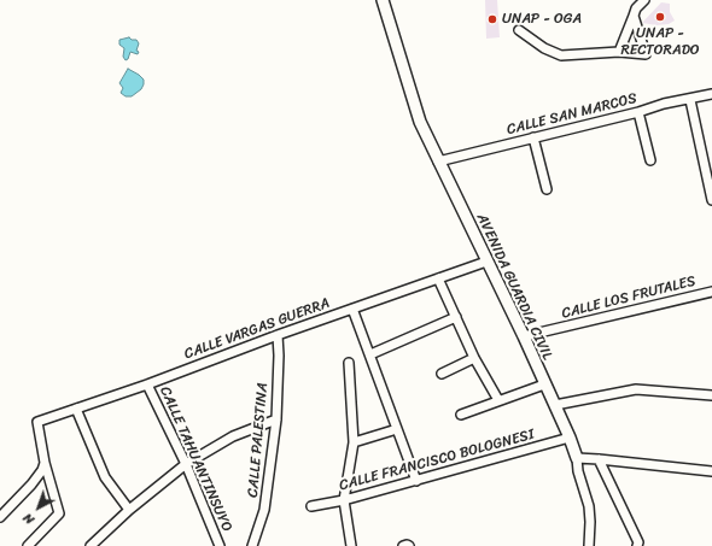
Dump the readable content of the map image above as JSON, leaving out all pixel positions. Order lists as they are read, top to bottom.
{
  "streets": {
    "main road": ["AVENIDA GUARDIA CIVIL"],
    "street": [
      "CALLE SAN MARCOS",
      "CALLE LOS FRUTALES",
      "CALLE VARGAS GUERRA",
      "CALLE PALESTINA",
      "CALLE TAHUANTINSUYO",
      "CALLE FRANCISCO BOLOGNESI"
    ]
  },
  "crossings": [
    ["CALLE SAN MARCOS", "AVENIDA GUARDIA CIVIL"],
    ["AVENIDA GUARDIA CIVIL", "CALLE LOS FRUTALES"],
    ["AVENIDA GUARDIA CIVIL", "CALLE VARGAS GUERRA"],
    ["AVENIDA GUARDIA CIVIL", "CALLE FRANCISCO BOLOGNESI"],
    ["CALLE VARGAS GUERRA", "CALLE PALESTINA"],
    ["CALLE VARGAS GUERRA", "CALLE TAHUANTINSUYO"]
  ],
  "places": ["UNAP - RECTORADO", "UNAP - OGA"],
  "north": "bottom left"
}
